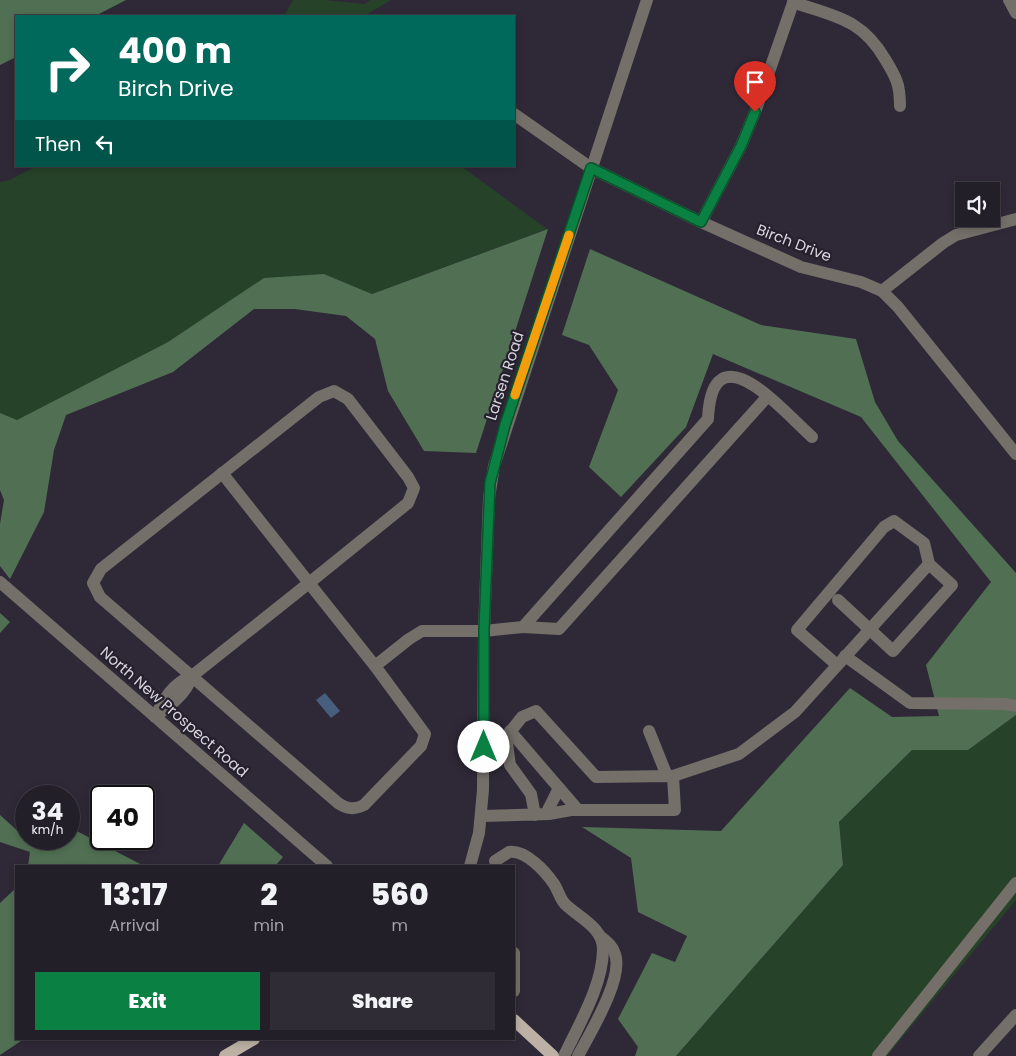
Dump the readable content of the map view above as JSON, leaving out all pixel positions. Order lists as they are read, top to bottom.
{
  "streets": {
    "street": ["Birch Drive", "Larsen Road", "North New Prospect Road"]
  },
  "crossings": [
    ["Birch Drive", "Larsen Road"]
  ],
  "page": {
    "turn": ["400 m", "Birch Drive"],
    "then": "Then",
    "speed": "34 km/h",
    "limit": "40",
    "eta": [
      "13:17",
      "Arrival",
      "2",
      "min",
      "560",
      "m"
    ],
    "buttons": ["Exit", "Share"]
  }
}
